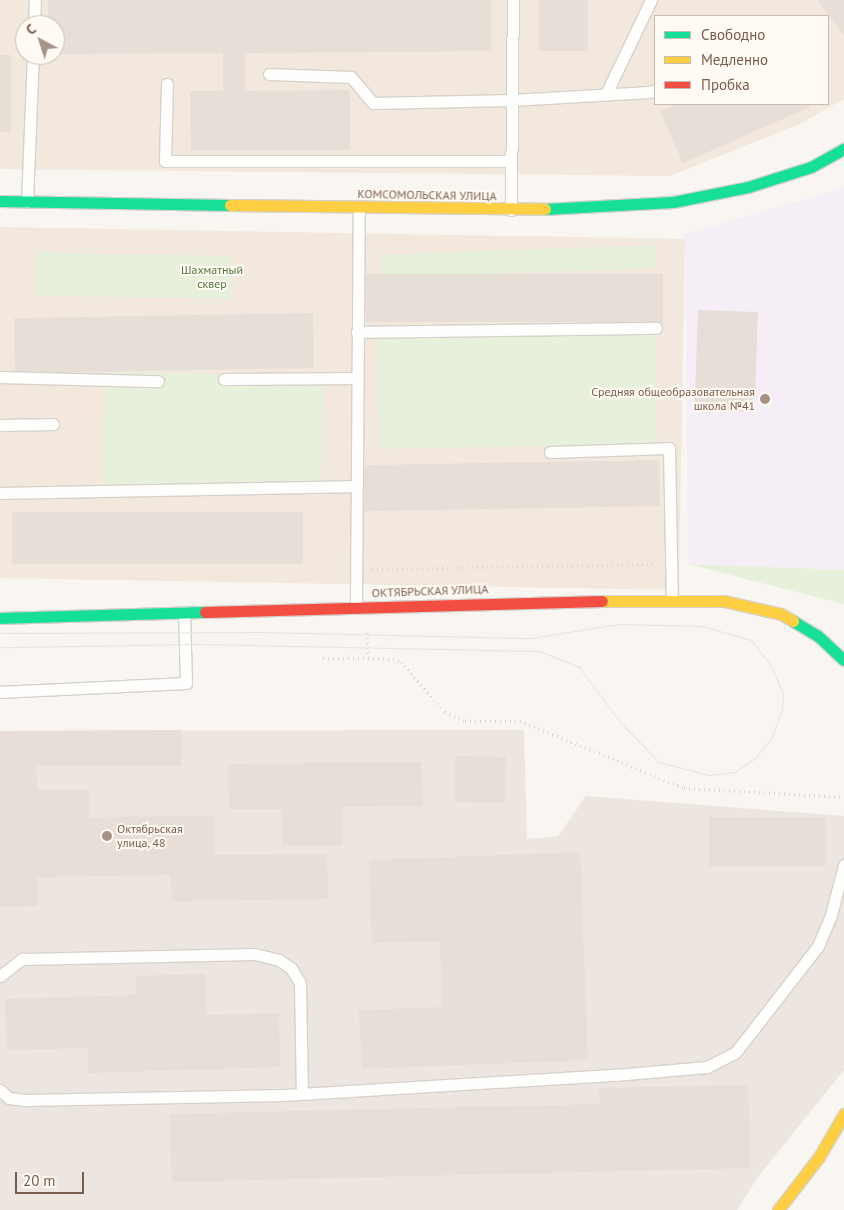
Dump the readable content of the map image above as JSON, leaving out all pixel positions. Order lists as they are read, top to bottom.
{
  "streets": {
    "street": ["КОМСОМОЛЬСКАЯ УЛИЦА", "ОКТЯБРЬСКАЯ УЛИЦА"]
  },
  "parks": ["Шахматный сквер"],
  "places": ["Средняя общеобразовательная школа №41", "Октябрьская улица, 48"],
  "legend": ["Свободно", "Медленно", "Пробка"],
  "scale_bar": "20 m",
  "north": "top left"
}
